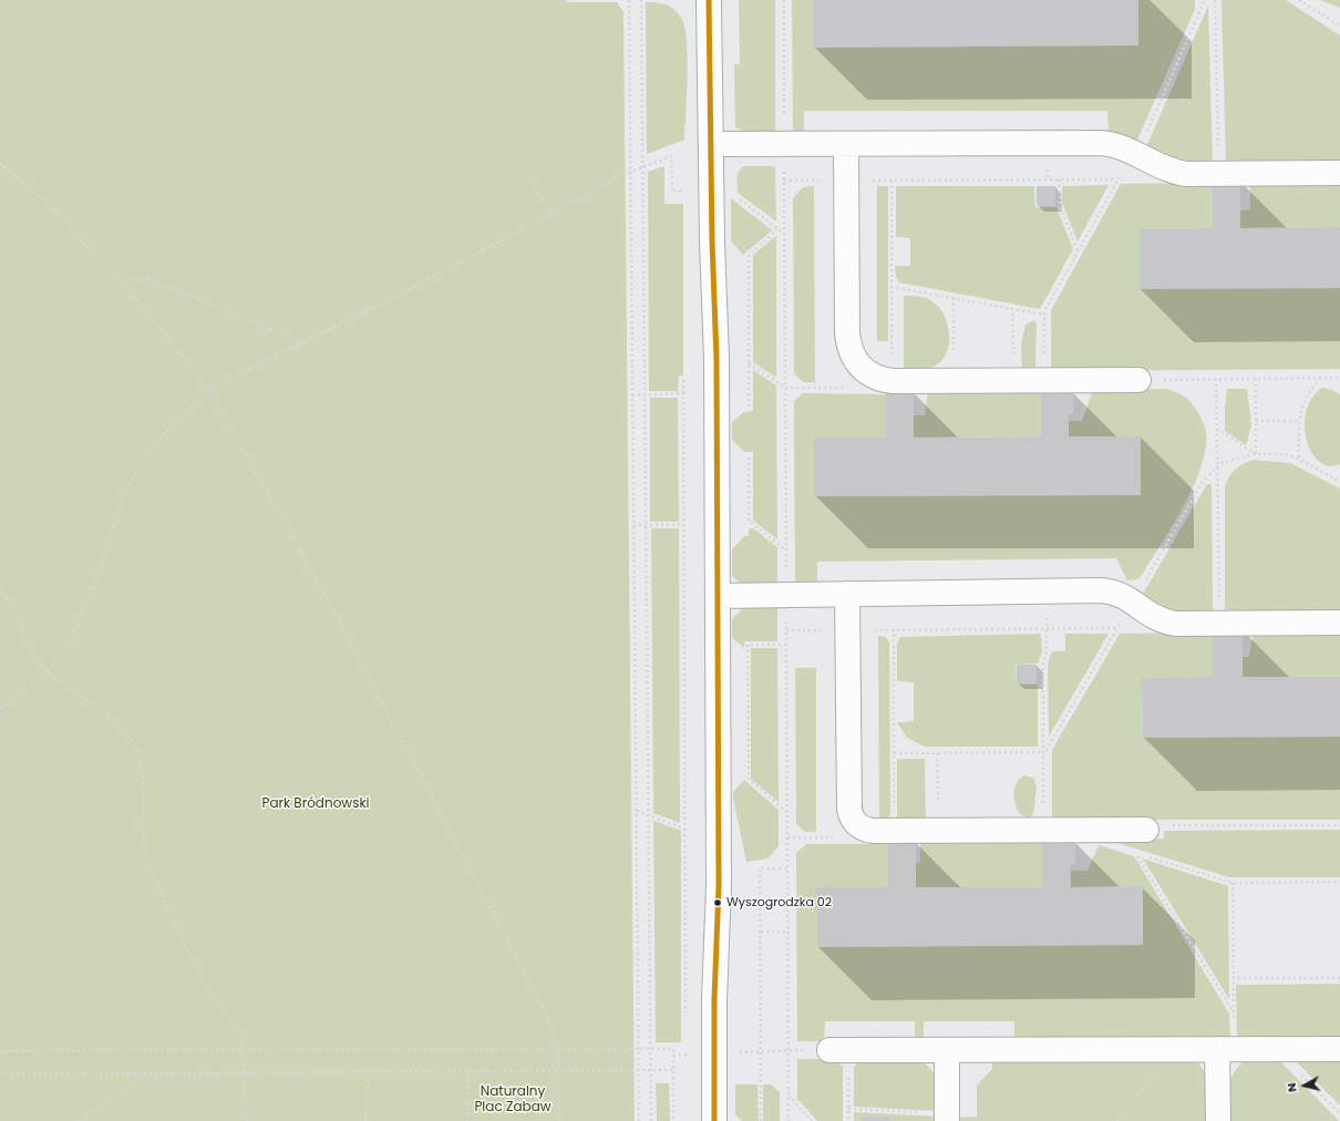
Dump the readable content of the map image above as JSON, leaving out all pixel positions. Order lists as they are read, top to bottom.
{
  "parks": ["Park Bródnowski", "Naturalny Plac Zabaw"],
  "places": ["Wyszogrodzka 02"],
  "north": "left"
}
